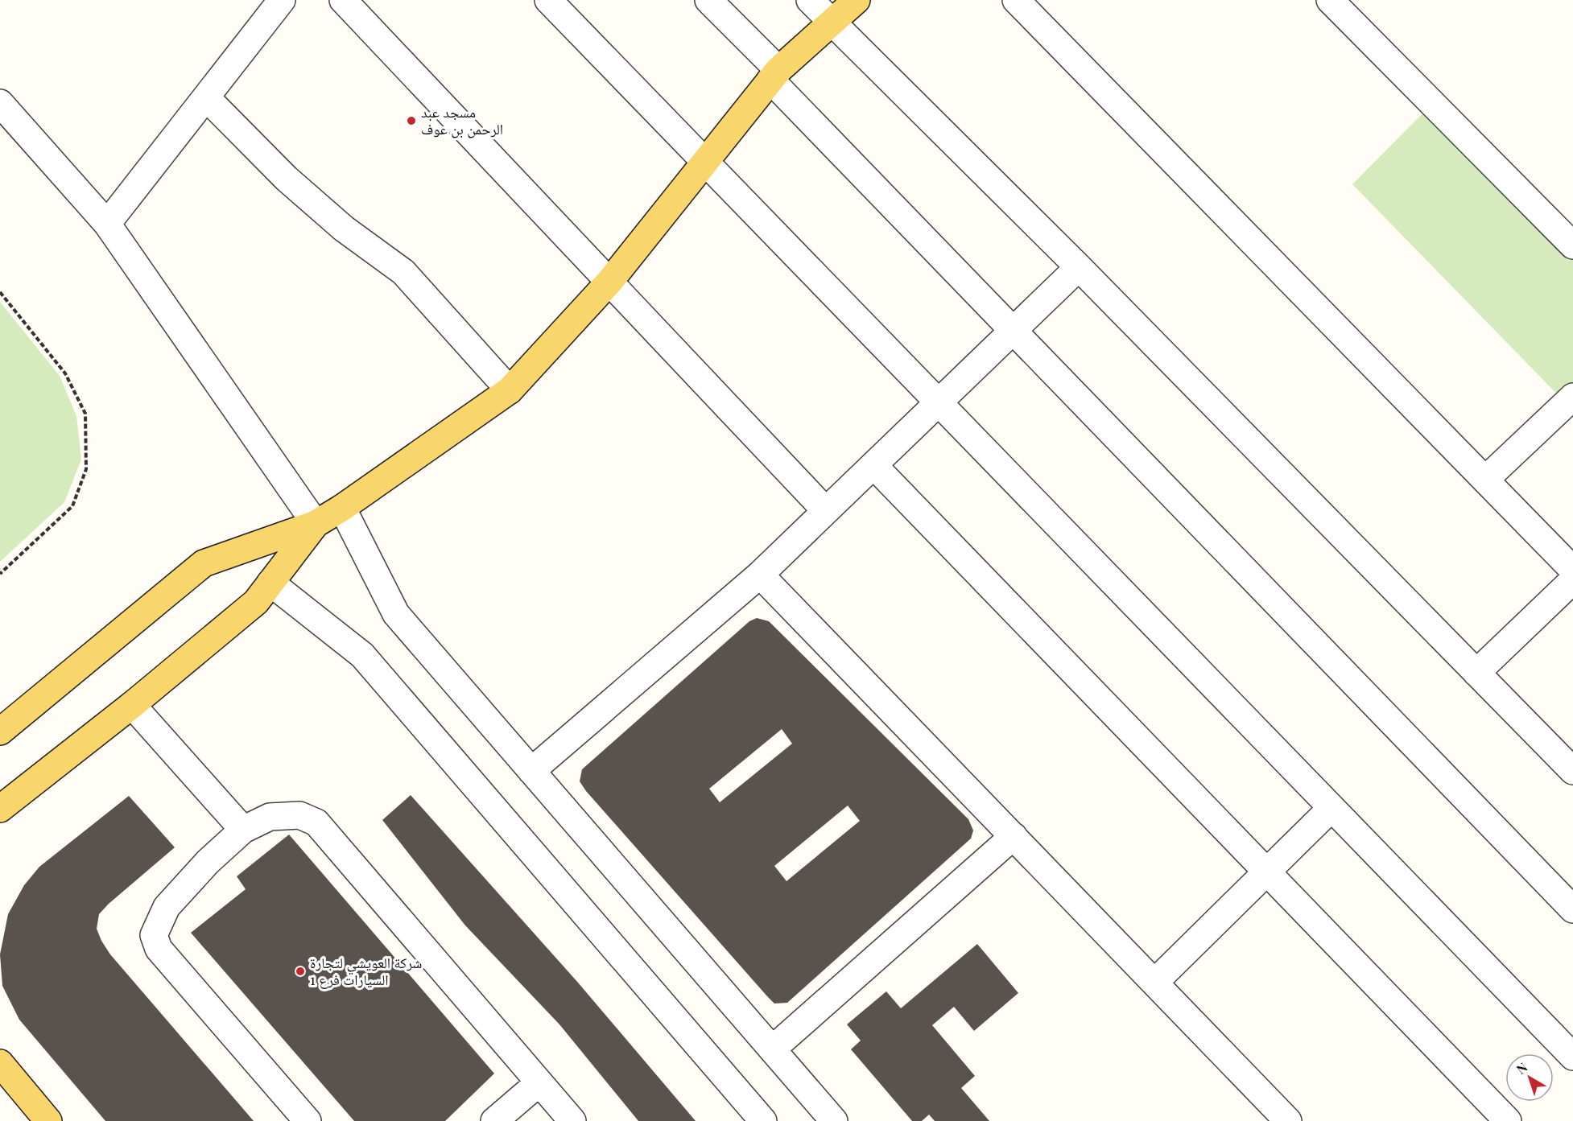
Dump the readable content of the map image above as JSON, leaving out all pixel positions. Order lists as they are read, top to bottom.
{
  "places": ["مسجد عبد الرحمن بن عوف", "شركة العويشي لتجارة السيارات فرع 1"],
  "north": "top left"
}
